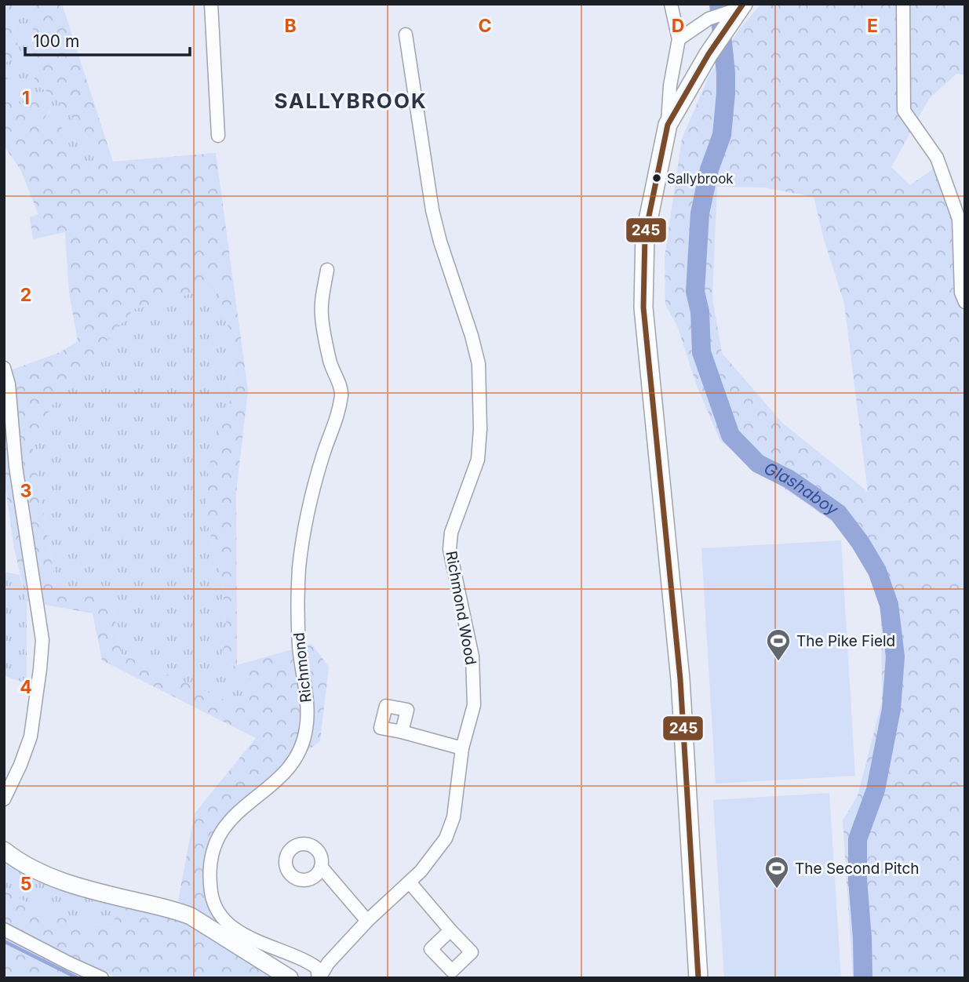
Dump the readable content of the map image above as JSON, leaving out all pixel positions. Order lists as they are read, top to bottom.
{
  "streets": {
    "street": ["Richmond Wood", "Richmond"]
  },
  "crossings": [
    ["Richmond Wood", "Richmond"]
  ],
  "districts": ["SALLYBROOK"],
  "water": ["Glashaboy"],
  "places": {
    "other": ["Sallybrook"],
    "sports": ["The Pike Field", "The Second Pitch"]
  },
  "lines": ["transit line 245"],
  "scale_bar": "100 m",
  "grid": {
    "columns": [
      "B",
      "C",
      "D",
      "E"
    ],
    "rows": [
      "1",
      "2",
      "3",
      "4",
      "5"
    ]
  }
}
